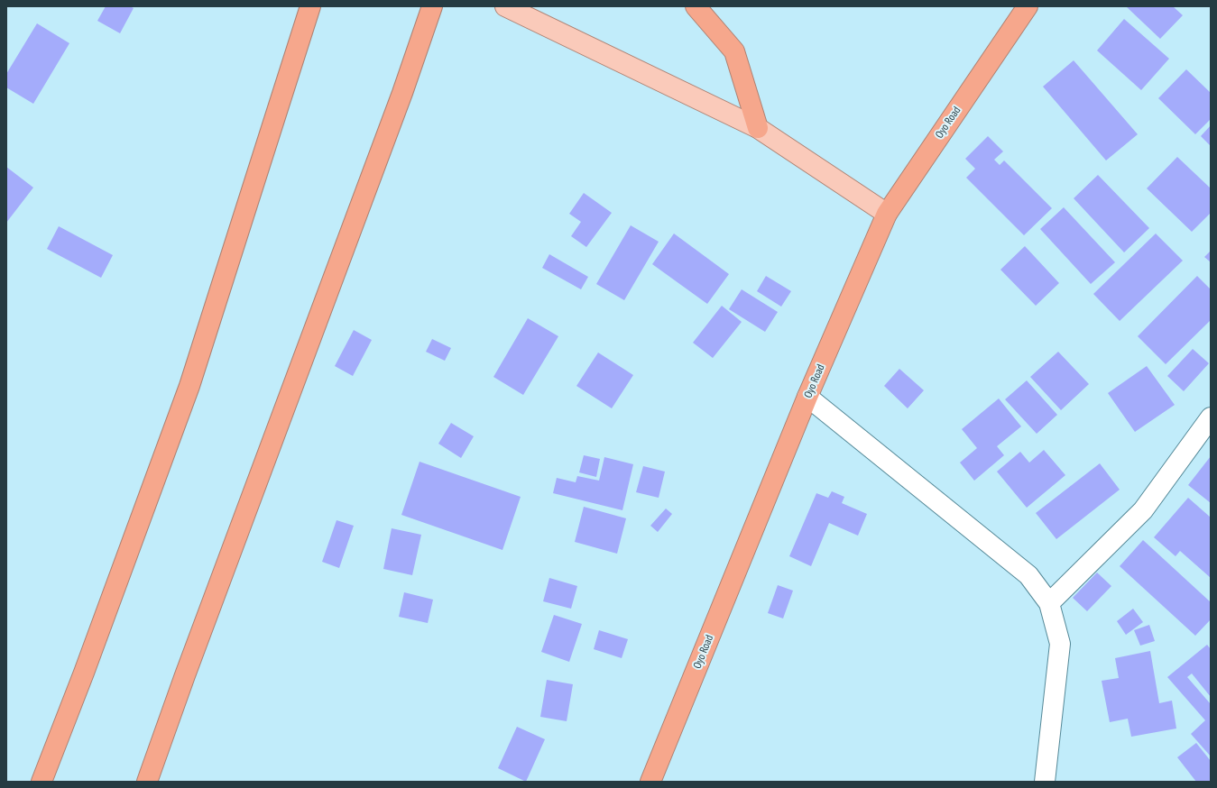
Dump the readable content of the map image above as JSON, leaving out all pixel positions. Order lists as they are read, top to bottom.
{
  "streets": {
    "highway": ["Oyo Road"]
  }
}
